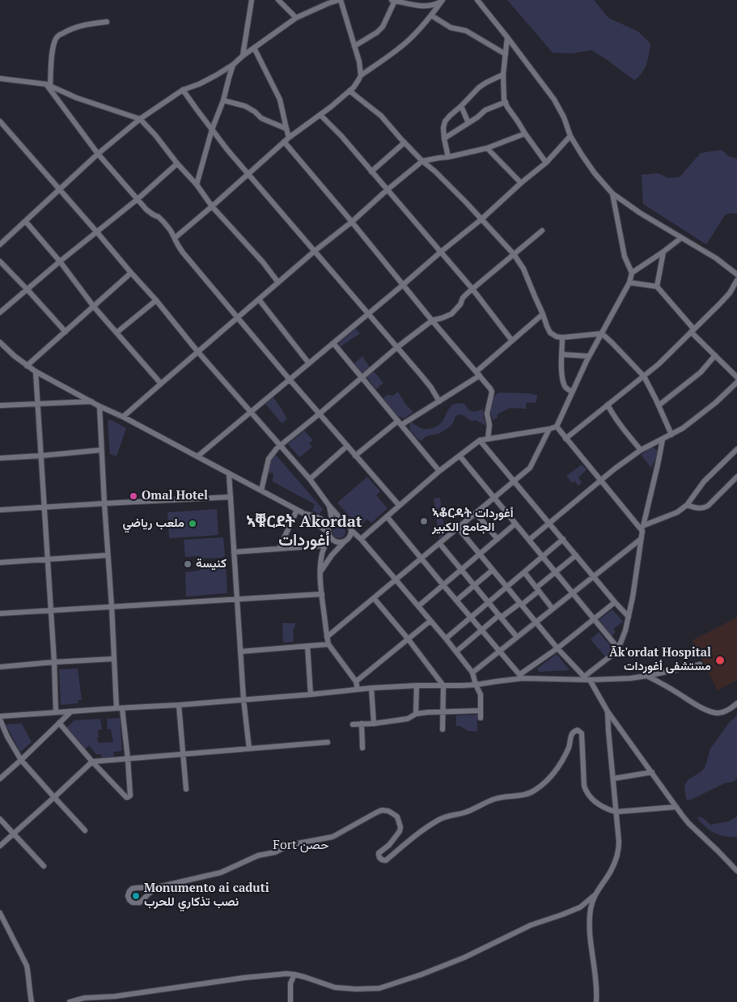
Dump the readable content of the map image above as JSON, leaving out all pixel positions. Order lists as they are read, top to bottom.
{
  "districts": ["ኣቑርደት Akordat أغوردات", "Fort حصن"],
  "places": [
    "Omal Hotel",
    "ኣቆርዳት أغوردات الجامع الكبير",
    "ملعب رياضي",
    "كنيسة",
    "Āk'ordat Hospital مستشفى أغوردات",
    "Monumento ai caduti نصب تذكاري للحرب"
  ]
}
